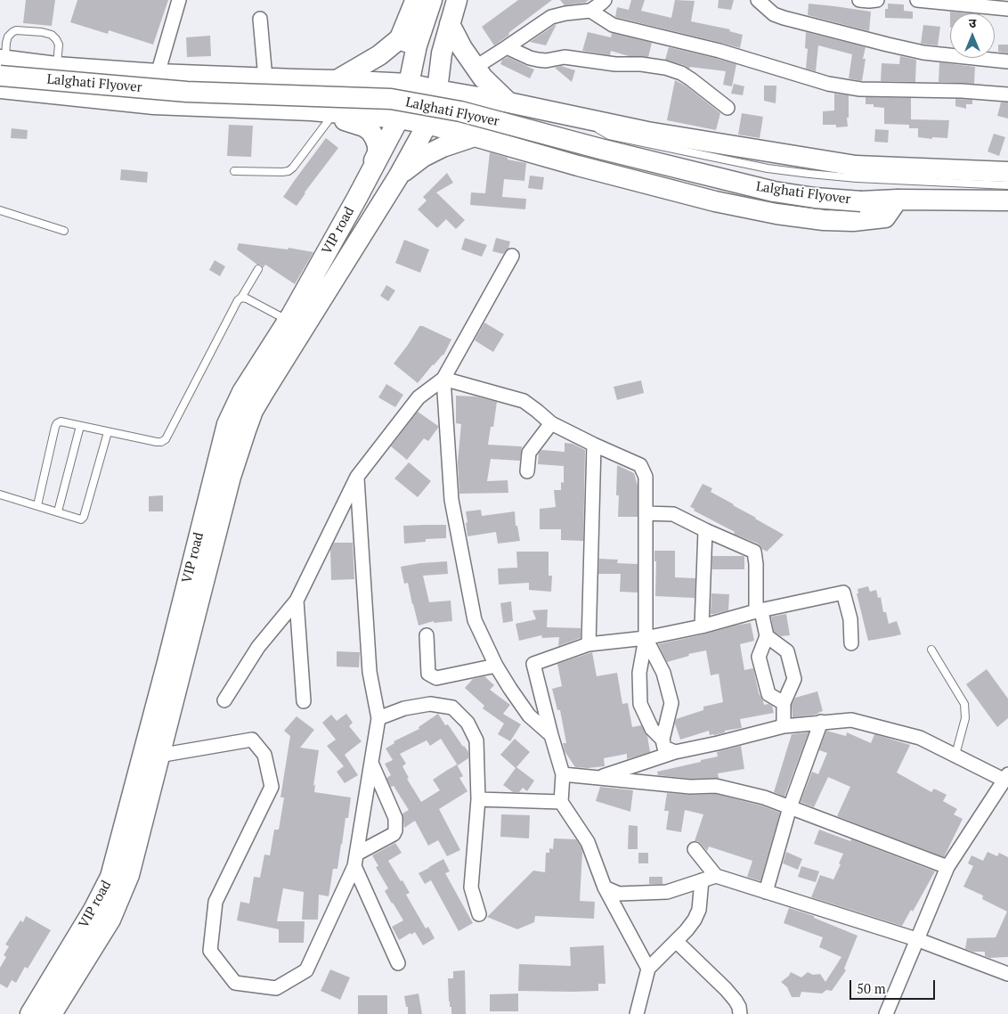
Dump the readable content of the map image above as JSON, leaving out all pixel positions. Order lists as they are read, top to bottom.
{
  "streets": {
    "main road": ["Lalghati Flyover", "VIP road"]
  },
  "scale_bar": "50 m",
  "north": "top"
}
